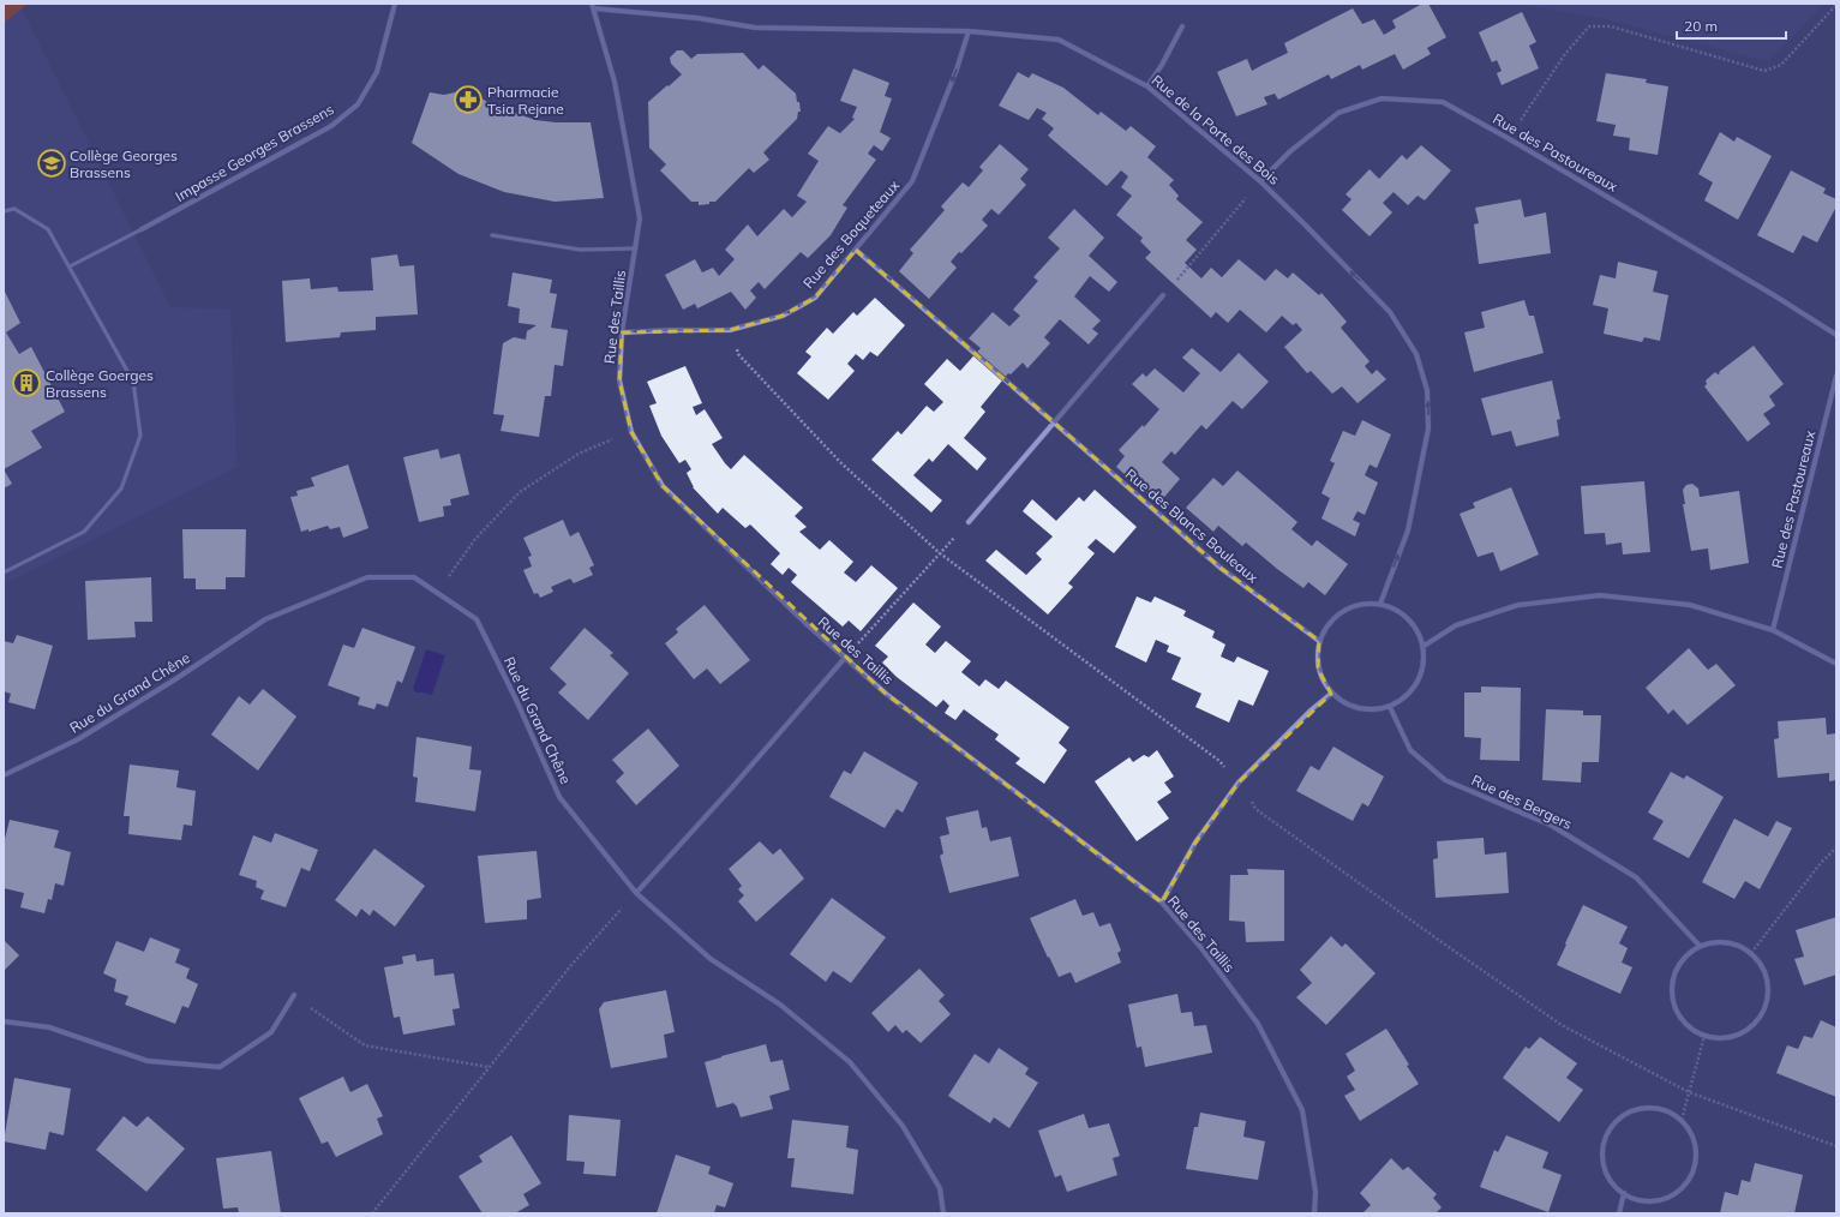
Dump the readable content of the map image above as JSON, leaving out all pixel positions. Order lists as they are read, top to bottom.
{
  "streets": {
    "street": [
      "Rue de la Porte des Bois",
      "Impasse Georges Brassens",
      "Rue des Pastoureaux",
      "Rue des Boqueteaux",
      "Rue des Taillis",
      "Rue des Blancs Bouleaux",
      "Rue du Grand Chêne",
      "Rue des Bergers"
    ]
  },
  "crossings": [
    ["Rue de la Porte des Bois", "Rue des Pastoureaux"],
    ["Rue de la Porte des Bois", "Rue des Boqueteaux"],
    ["Rue de la Porte des Bois", "Rue des Taillis"],
    ["Rue de la Porte des Bois", "Rue des Blancs Bouleaux"],
    ["Rue de la Porte des Bois", "Rue des Bergers"],
    ["Rue des Boqueteaux", "Rue des Taillis"],
    ["Rue des Boqueteaux", "Rue des Blancs Bouleaux"],
    ["Rue des Blancs Bouleaux", "Rue des Bergers"]
  ],
  "one_way": [
    "Rue de la Porte des Bois",
    "Rue des Boqueteaux",
    "Rue des Taillis",
    "Rue des Blancs Bouleaux"
  ],
  "places": {
    "pharmacy": ["Pharmacie Tsia Rejane"],
    "school or university": ["Collège Georges Brassens"],
    "building": ["Collège Goerges Brassens"]
  },
  "scale_bar": "20 m"
}
